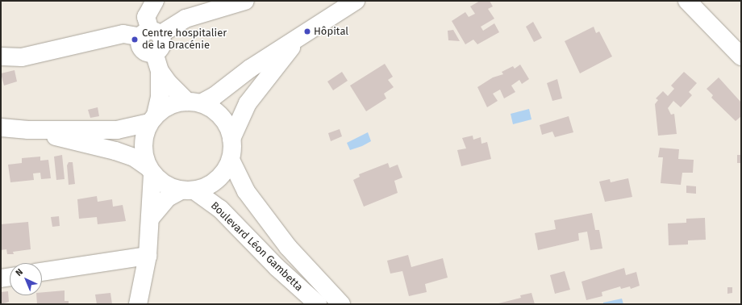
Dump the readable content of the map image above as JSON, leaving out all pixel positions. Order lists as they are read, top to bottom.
{
  "streets": {
    "street": ["Boulevard Léon Gambetta"]
  },
  "places": ["Hôpital", "Centre hospitalier de la Dracénie"],
  "north": "top left"
}
